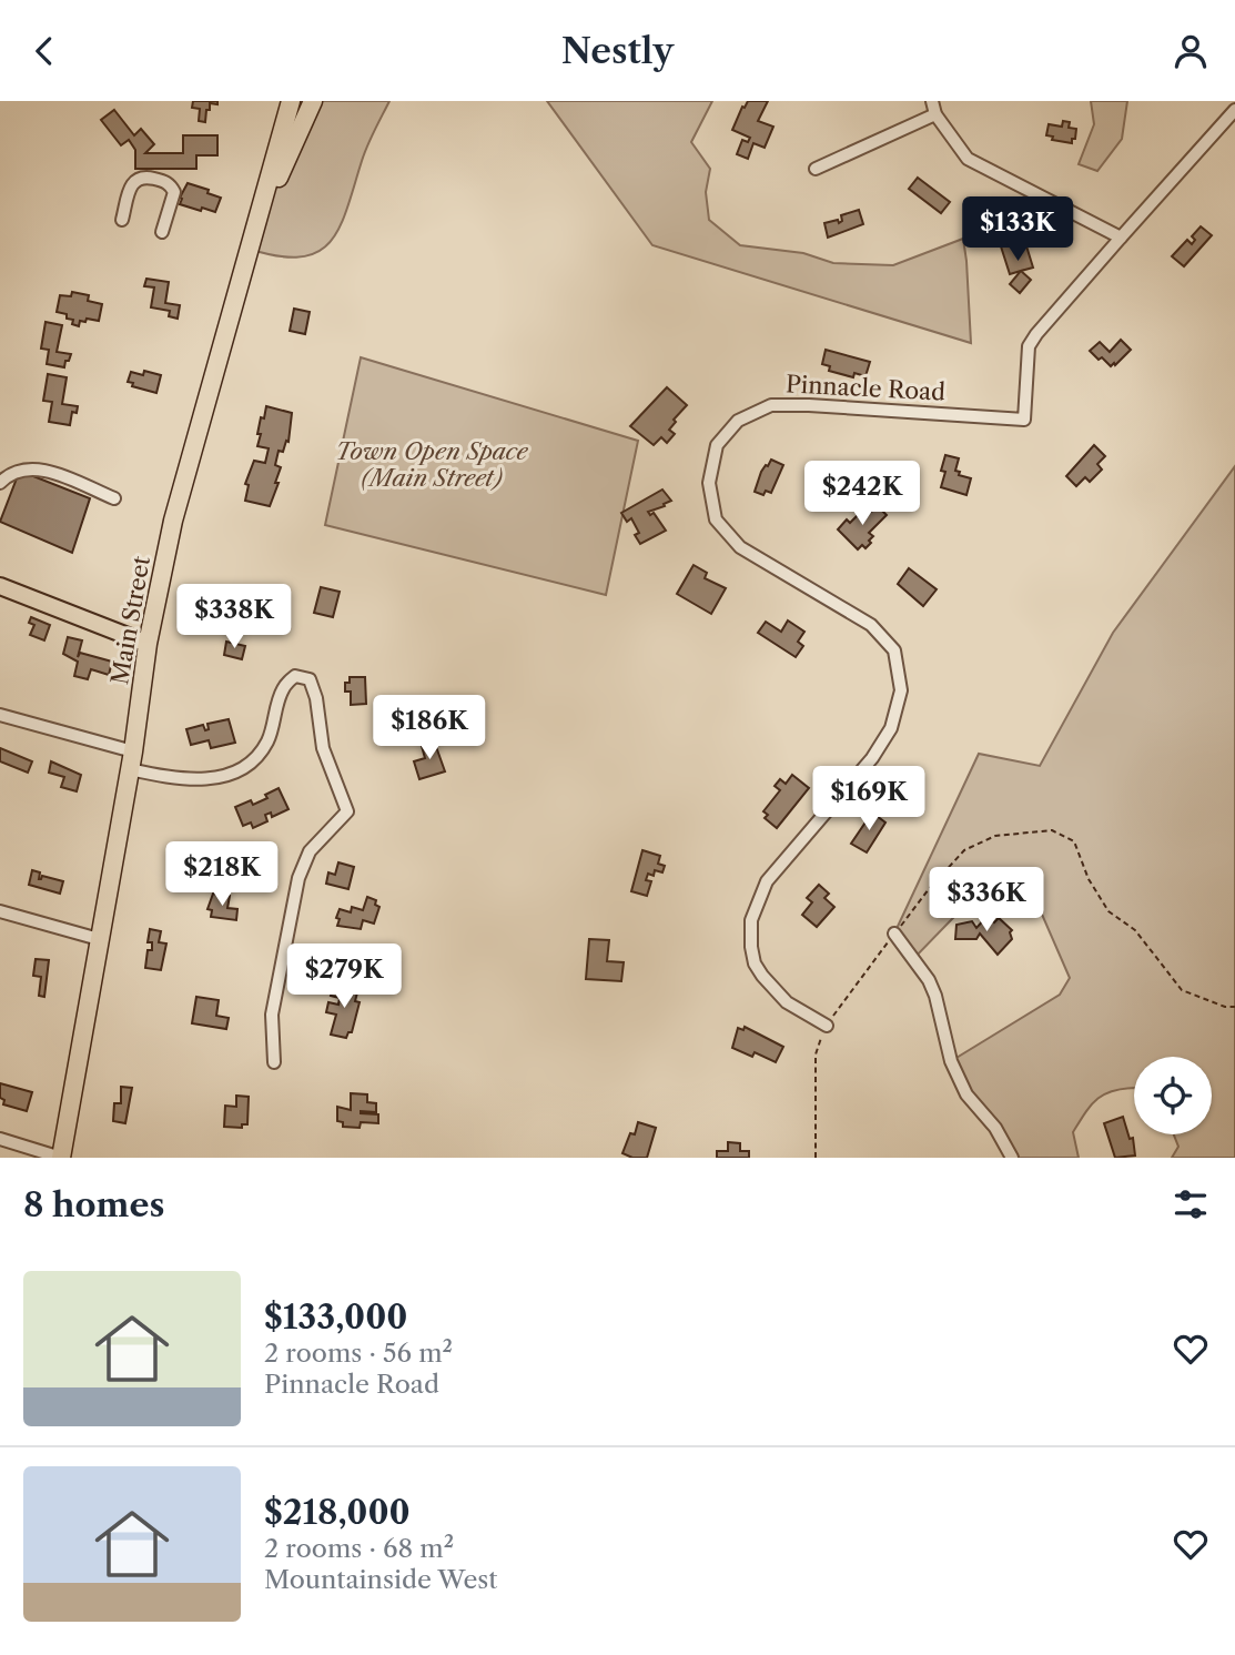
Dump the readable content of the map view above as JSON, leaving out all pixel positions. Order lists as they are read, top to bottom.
{
  "streets": {
    "highway": ["Main Street"],
    "street": ["Pinnacle Road"]
  },
  "parks": ["Town Open Space (Main Street)"],
  "page": {
    "header": "Nestly",
    "price": [
      "$133K",
      "$242K",
      "$338K",
      "$186K",
      "$169K",
      "$218K",
      "$336K",
      "$279K"
    ],
    "heading": "8 homes",
    "list": [
      {
        "name": "$133,000",
        "note": "2 rooms · 56 m² · Pinnacle Road"
      },
      {
        "name": "$218,000",
        "note": "2 rooms · 68 m² · Mountainside West"
      }
    ]
  }
}
